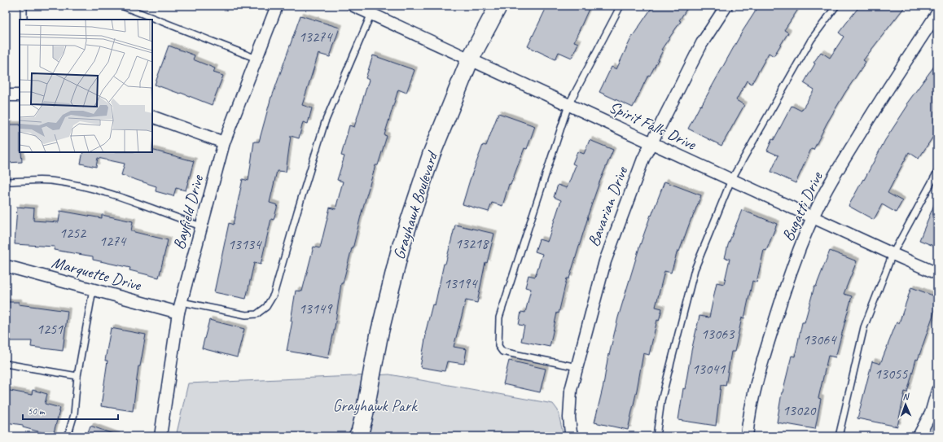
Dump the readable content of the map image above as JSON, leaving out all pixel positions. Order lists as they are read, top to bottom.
{
  "streets": {
    "street": [
      "Spirit Falls Drive",
      "Grayhawk Boulevard",
      "Bavarian Drive",
      "Bugatti Drive",
      "Bayfield Drive",
      "Marquette Drive"
    ]
  },
  "crossings": [
    ["Spirit Falls Drive", "Grayhawk Boulevard"],
    ["Spirit Falls Drive", "Bavarian Drive"],
    ["Spirit Falls Drive", "Bugatti Drive"],
    ["Bayfield Drive", "Marquette Drive"]
  ],
  "parks": ["Grayhawk Park"],
  "house_numbers": [
    "13274",
    "1252",
    "1274",
    "13218",
    "13134",
    "13194",
    "13149",
    "1251",
    "13063",
    "13064",
    "13041",
    "13055",
    "13020"
  ],
  "scale_bar": "50 m",
  "north": "top"
}
